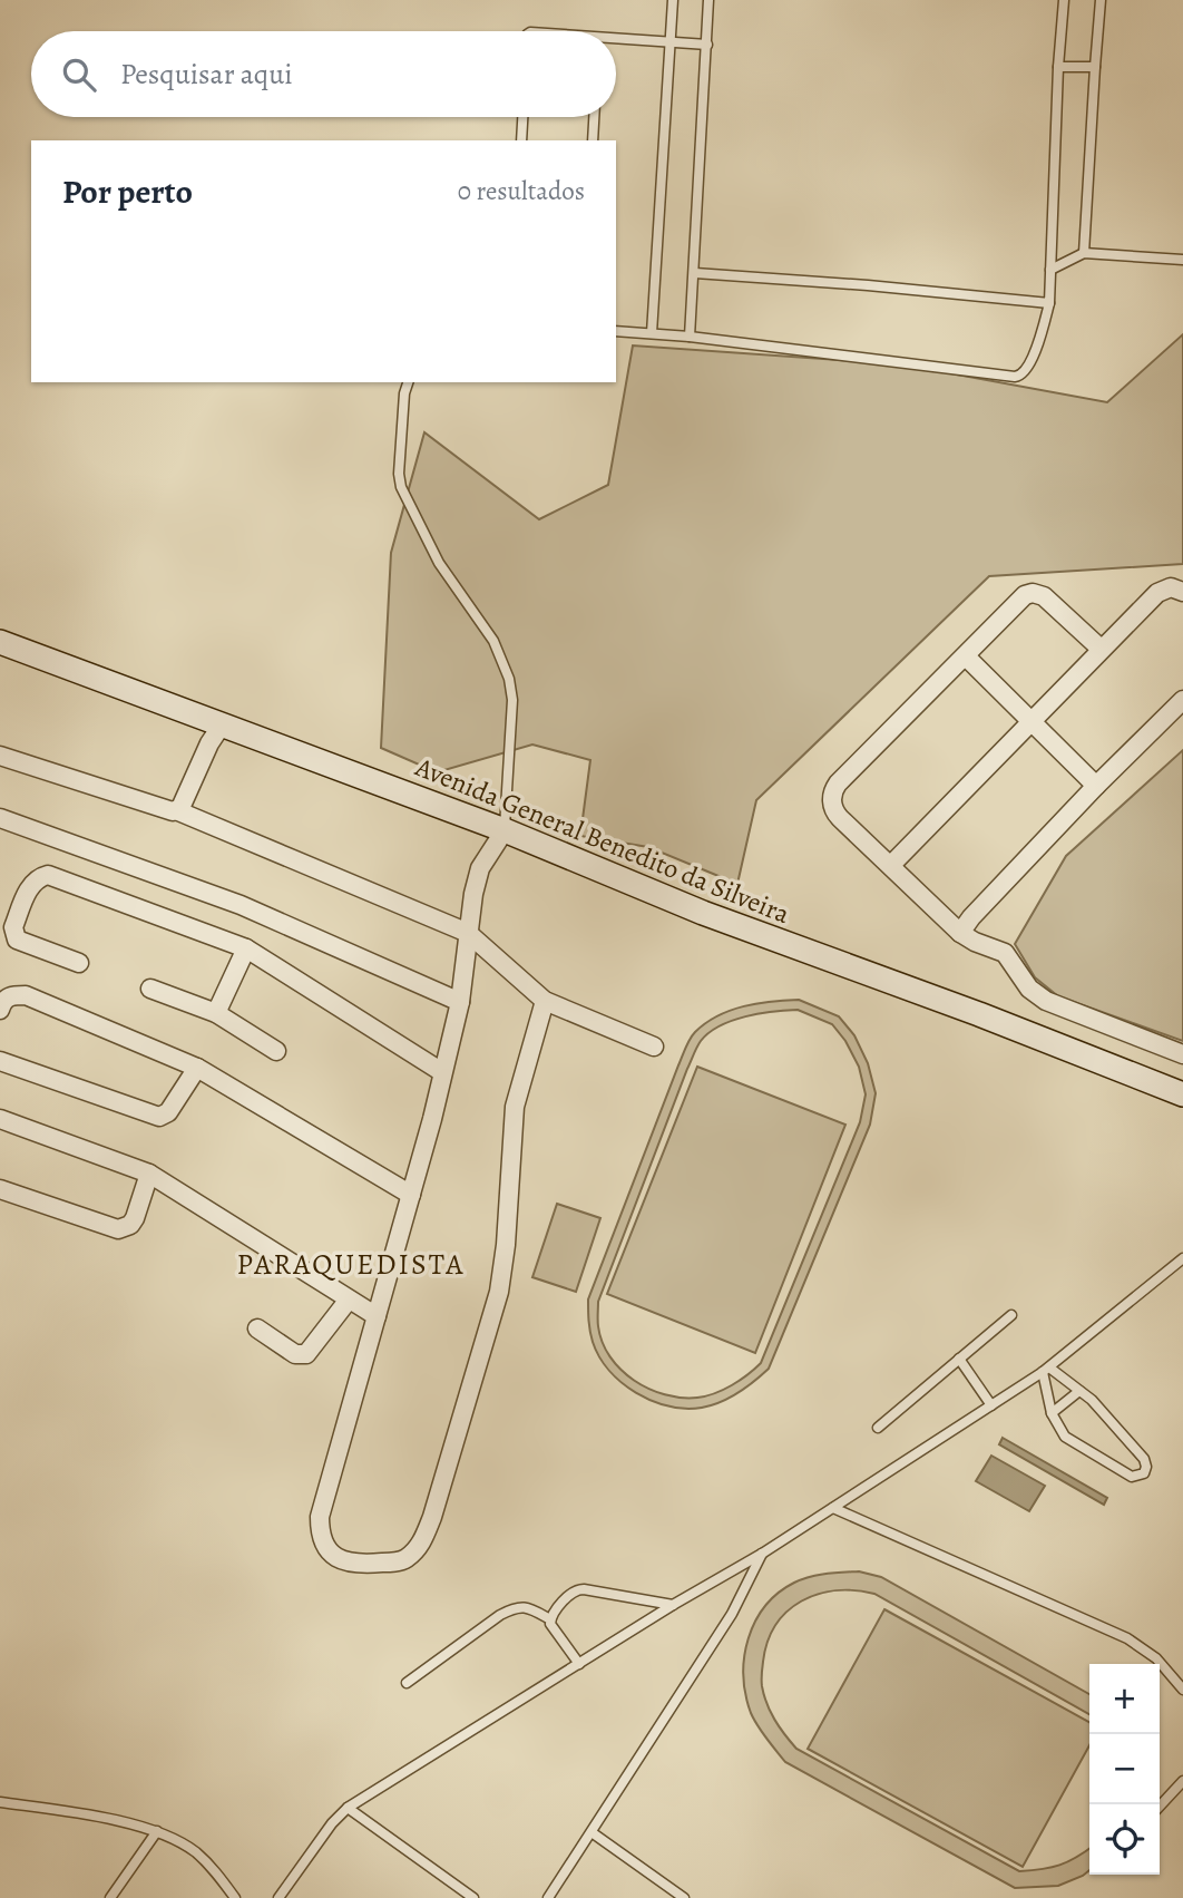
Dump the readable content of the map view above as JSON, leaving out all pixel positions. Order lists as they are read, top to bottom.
{
  "streets": {
    "main road": ["Avenida General Benedito da Silveira"]
  },
  "districts": ["PARAQUEDISTA"],
  "page": {
    "search": "Pesquisar aqui",
    "heading": ["Por perto", "0 resultados"],
    "map_buttons": ["+", "−"]
  }
}
